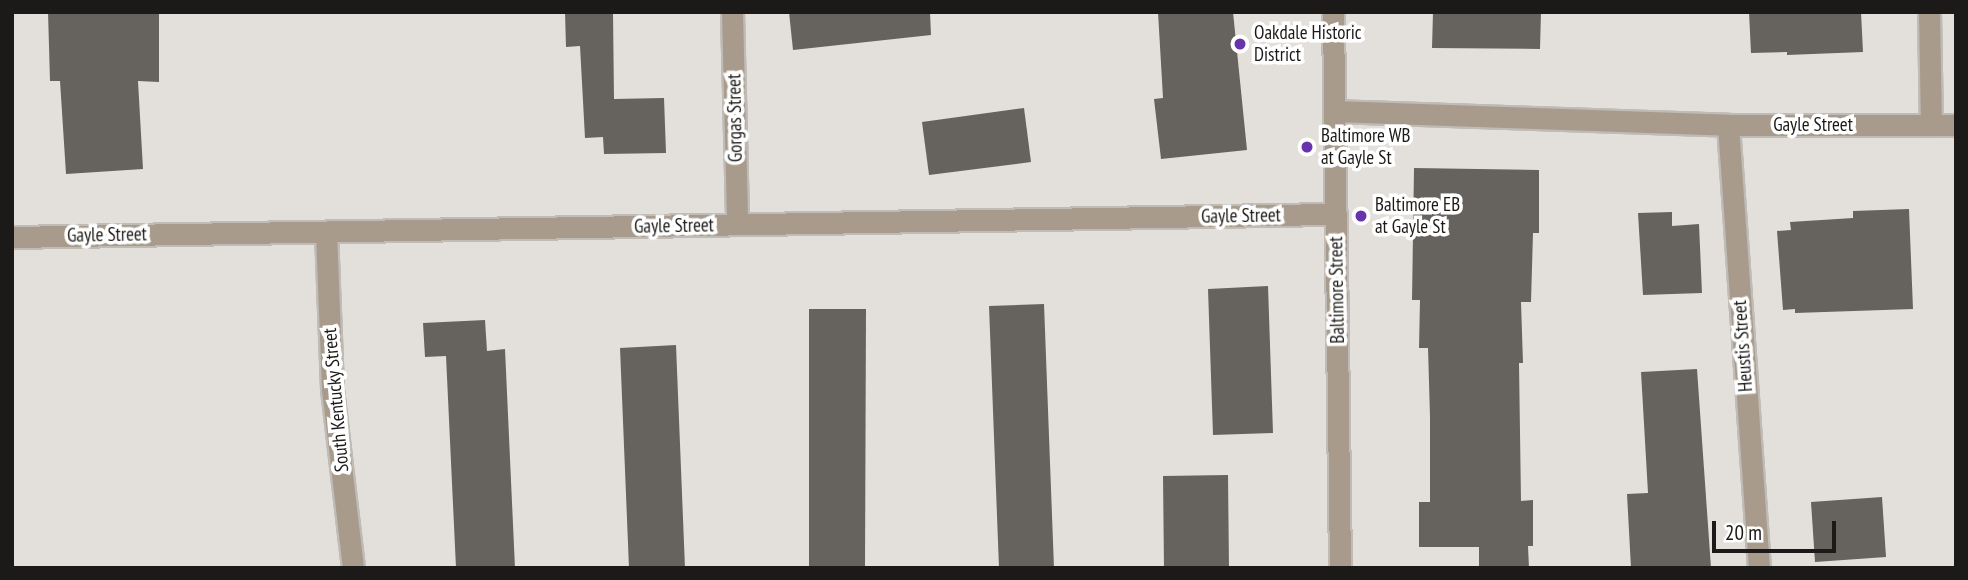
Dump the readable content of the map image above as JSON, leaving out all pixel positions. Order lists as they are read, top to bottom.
{
  "streets": {
    "street": [
      "Gorgas Street",
      "Gayle Street",
      "Baltimore Street",
      "Heustis Street",
      "South Kentucky Street"
    ]
  },
  "crossings": [
    ["Gorgas Street", "Gayle Street"],
    ["Gayle Street", "Baltimore Street"],
    ["Gayle Street", "Heustis Street"],
    ["Gayle Street", "South Kentucky Street"]
  ],
  "places": ["Oakdale Historic District", "Baltimore WB at Gayle St", "Baltimore EB at Gayle St"],
  "scale_bar": "20 m"
}
